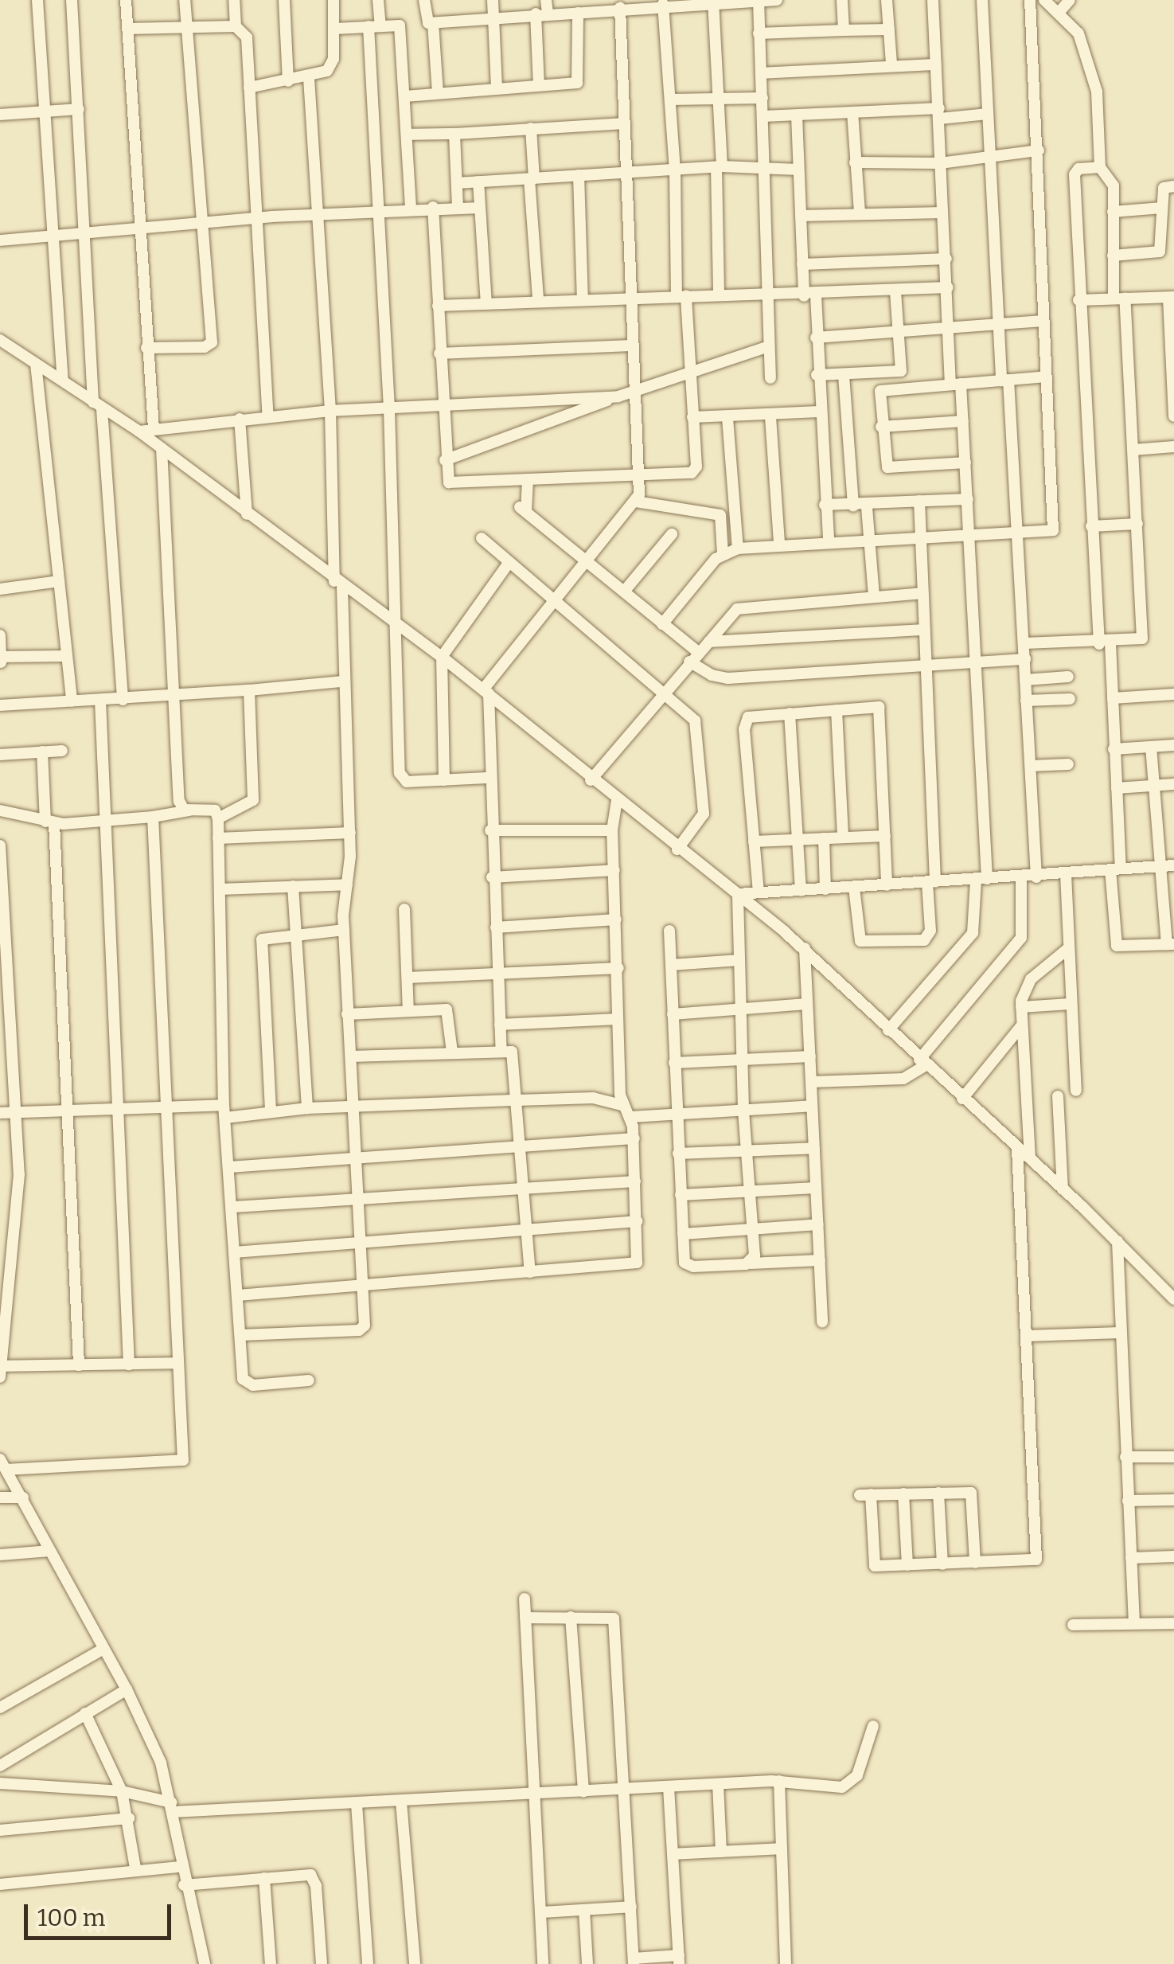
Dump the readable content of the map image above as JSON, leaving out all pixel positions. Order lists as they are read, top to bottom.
{
  "scale_bar": "100 m"
}
